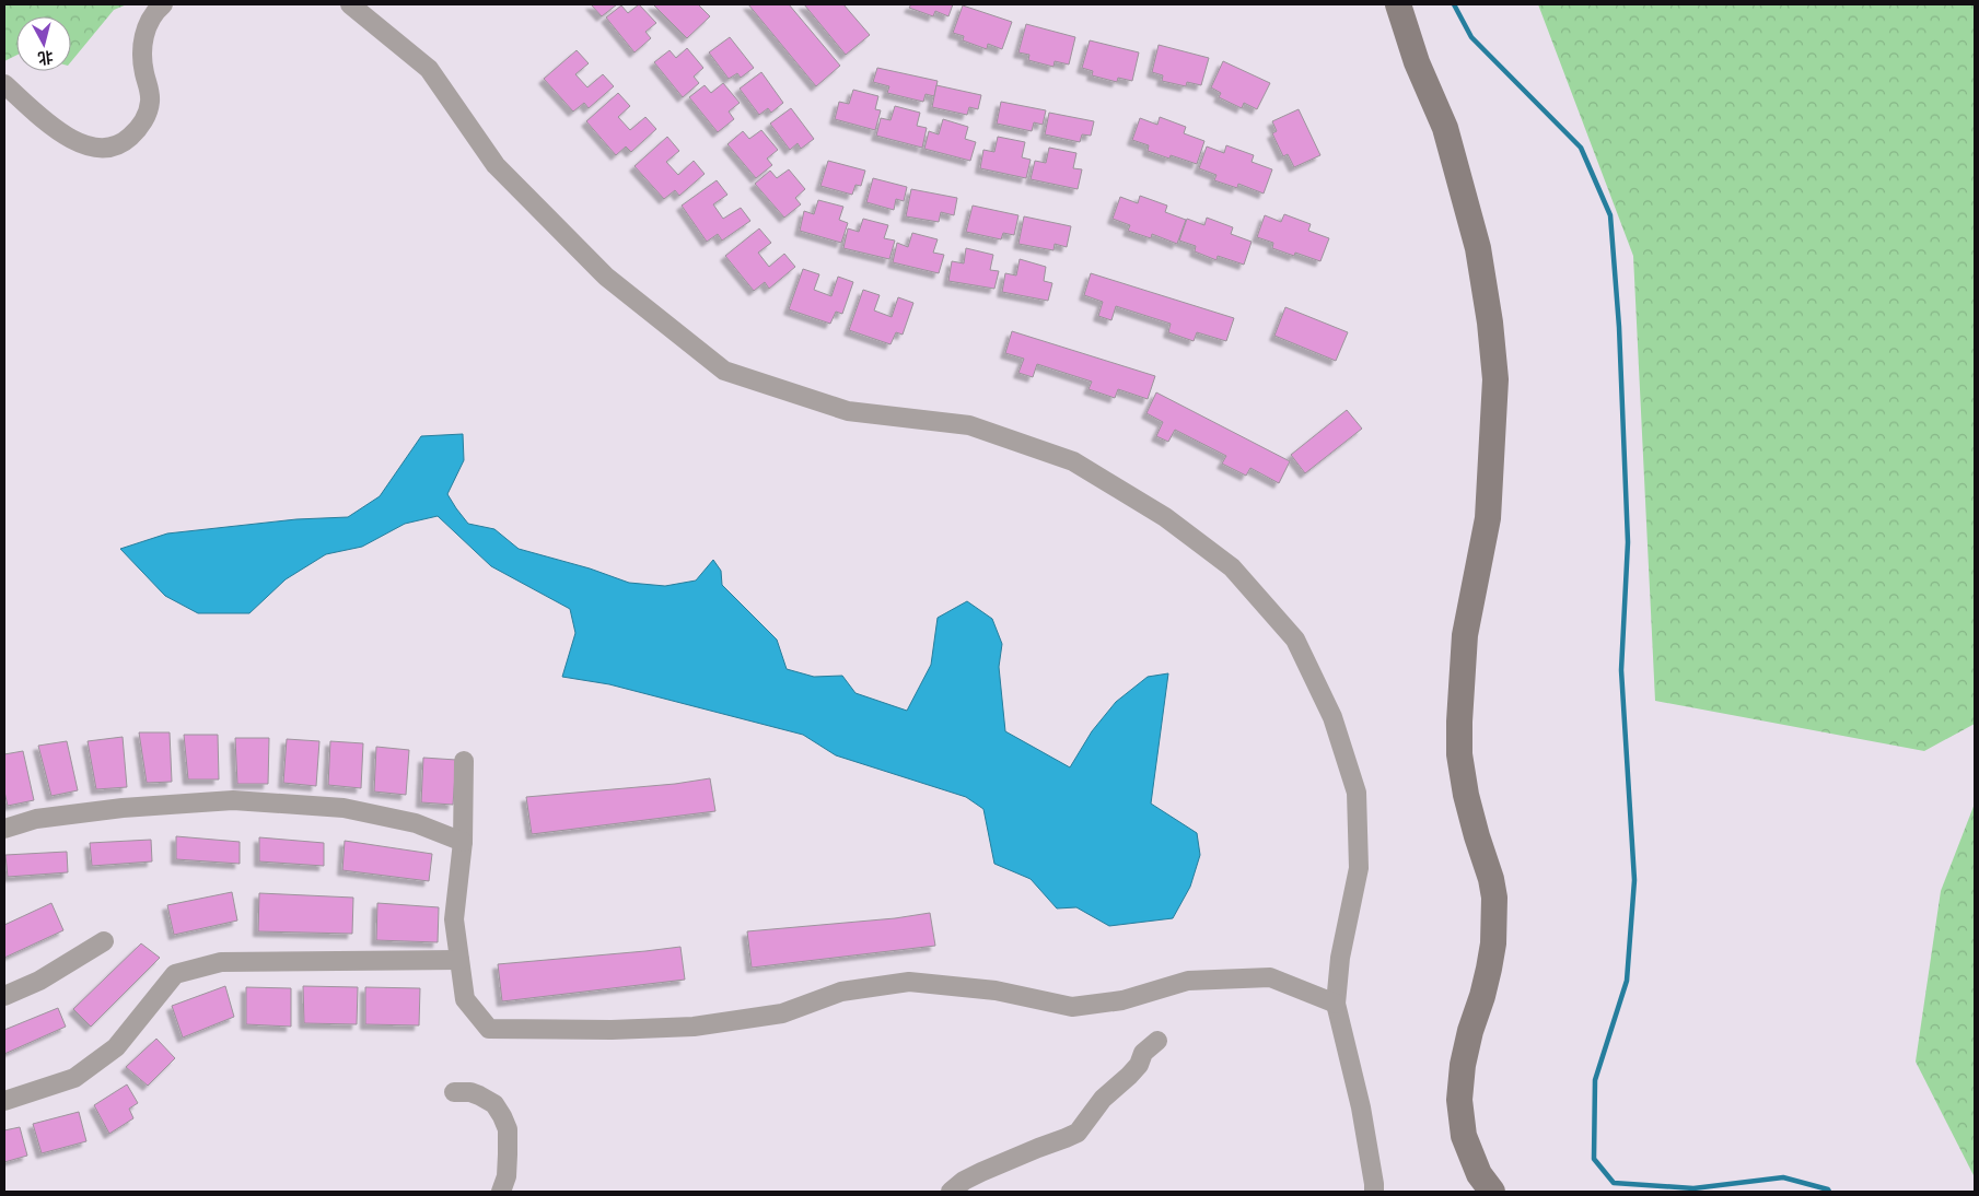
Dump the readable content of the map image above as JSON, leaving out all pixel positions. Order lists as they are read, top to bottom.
{
  "north": "bottom"
}
